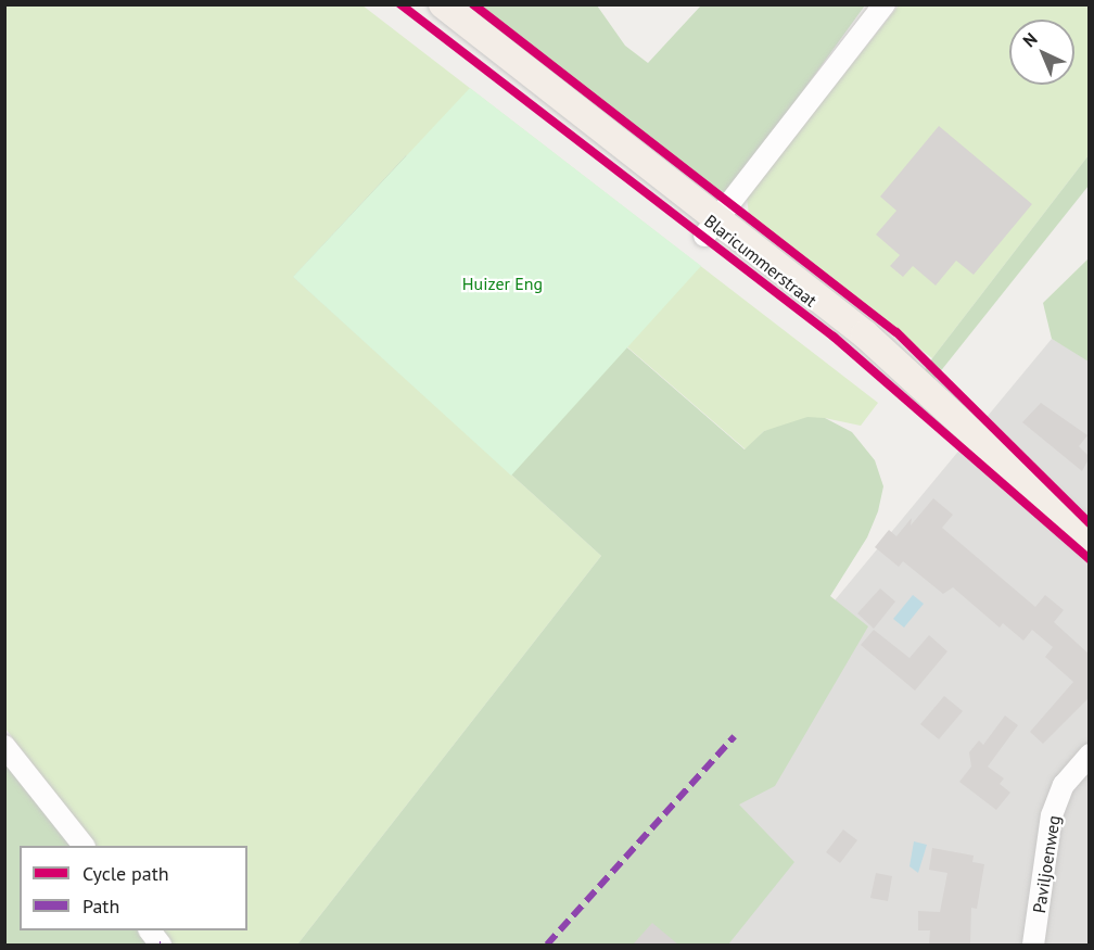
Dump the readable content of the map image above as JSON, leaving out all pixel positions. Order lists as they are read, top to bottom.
{
  "streets": {
    "main road": ["Blaricummerstraat"],
    "street": ["Paviljoenweg"]
  },
  "parks": ["Huizer Eng"],
  "legend": ["Cycle path", "Path"],
  "north": "top left"
}
